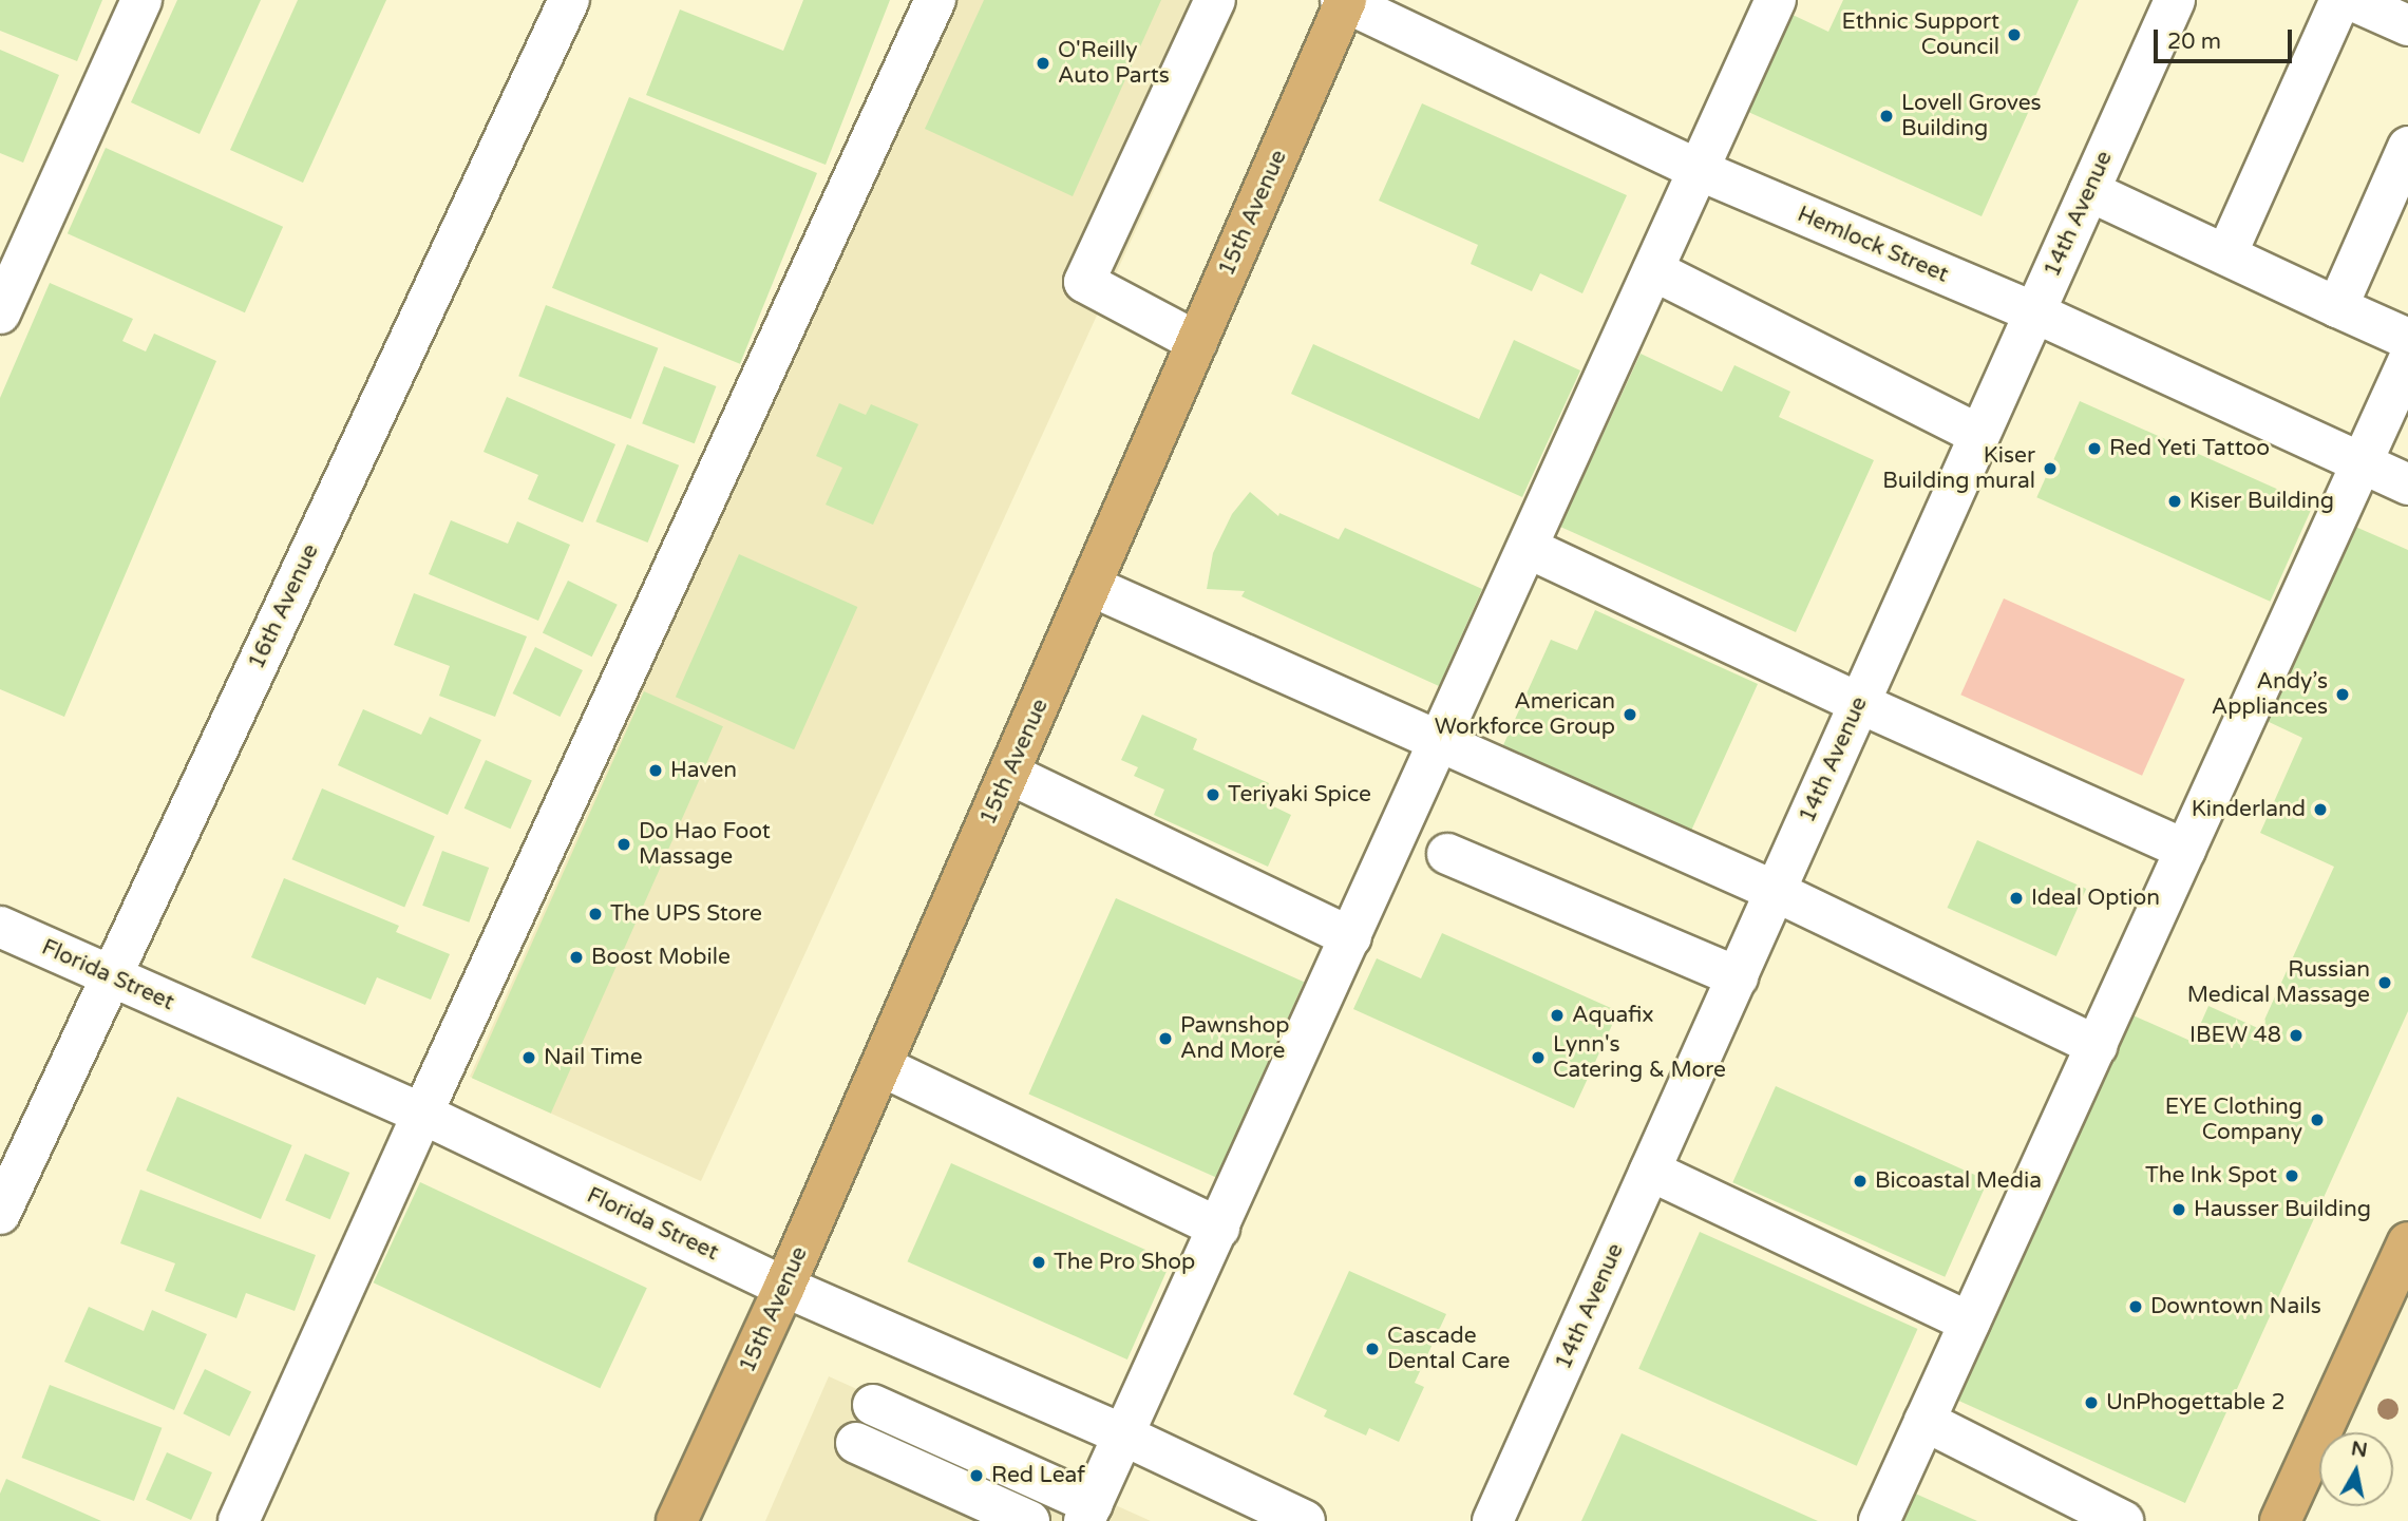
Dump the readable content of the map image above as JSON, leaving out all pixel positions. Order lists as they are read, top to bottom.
{
  "streets": {
    "main road": ["15th Avenue"],
    "street": [
      "14th Avenue",
      "Hemlock Street",
      "16th Avenue",
      "Florida Street"
    ]
  },
  "crossings": [
    ["15th Avenue", "Hemlock Street"],
    ["15th Avenue", "Florida Street"],
    ["14th Avenue", "Hemlock Street"],
    ["16th Avenue", "Florida Street"]
  ],
  "places": [
    "Ethnic Support Council",
    "O'Reilly Auto Parts",
    "Lovell Groves Building",
    "Red Yeti Tattoo",
    "Kiser Building mural",
    "Kiser Building",
    "Andy’s Appliances",
    "American Workforce Group",
    "Haven",
    "Teriyaki Spice",
    "Kinderland",
    "Do Hao Foot Massage",
    "Ideal Option",
    "The UPS Store",
    "Boost Mobile",
    "Russian Medical Massage",
    "Aquafix",
    "IBEW 48",
    "Pawnshop And More",
    "Nail Time",
    "Lynn's Catering & More",
    "EYE Clothing Company",
    "The Ink Spot",
    "Bicoastal Media",
    "Hausser Building",
    "The Pro Shop",
    "Downtown Nails",
    "Cascade Dental Care",
    "UnPhogettable 2",
    "Red Leaf"
  ],
  "scale_bar": "20 m",
  "north": "top"
}
